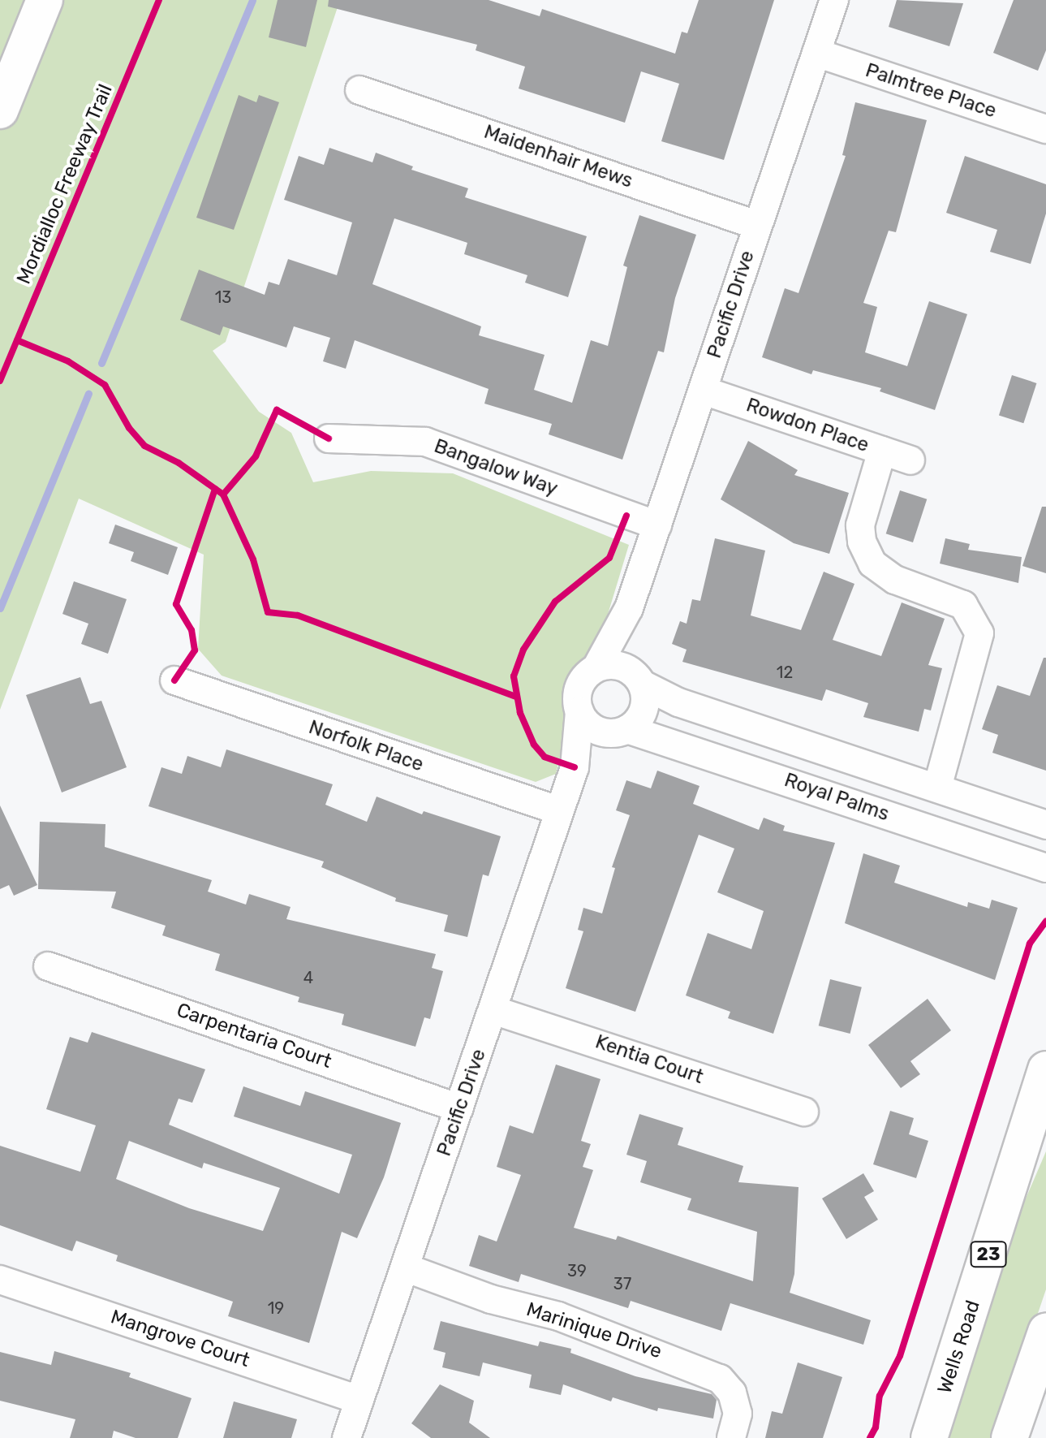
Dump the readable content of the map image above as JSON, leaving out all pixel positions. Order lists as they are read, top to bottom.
{
  "streets": {
    "main road": ["23", "Wells Road"],
    "street": [
      "Palmtree Place",
      "Maidenhair Mews",
      "Pacific Drive",
      "Rowdon Place",
      "Bangalow Way",
      "Norfolk Place",
      "Royal Palms",
      "Carpentaria Court",
      "Kentia Court",
      "Marinique Drive",
      "Mangrove Court"
    ],
    "cycle path": ["Mordialloc Freeway Trail"]
  },
  "crossings": [
    ["Palmtree Place", "Pacific Drive"],
    ["Maidenhair Mews", "Pacific Drive"],
    ["Pacific Drive", "Rowdon Place"],
    ["Pacific Drive", "Bangalow Way"],
    ["Pacific Drive", "Norfolk Place"],
    ["Pacific Drive", "Royal Palms"],
    ["Pacific Drive", "Carpentaria Court"],
    ["Pacific Drive", "Kentia Court"],
    ["Pacific Drive", "Marinique Drive"],
    ["Pacific Drive", "Mangrove Court"]
  ],
  "house_numbers": [
    "13",
    "12",
    "4",
    "39",
    "37",
    "19"
  ]
}
